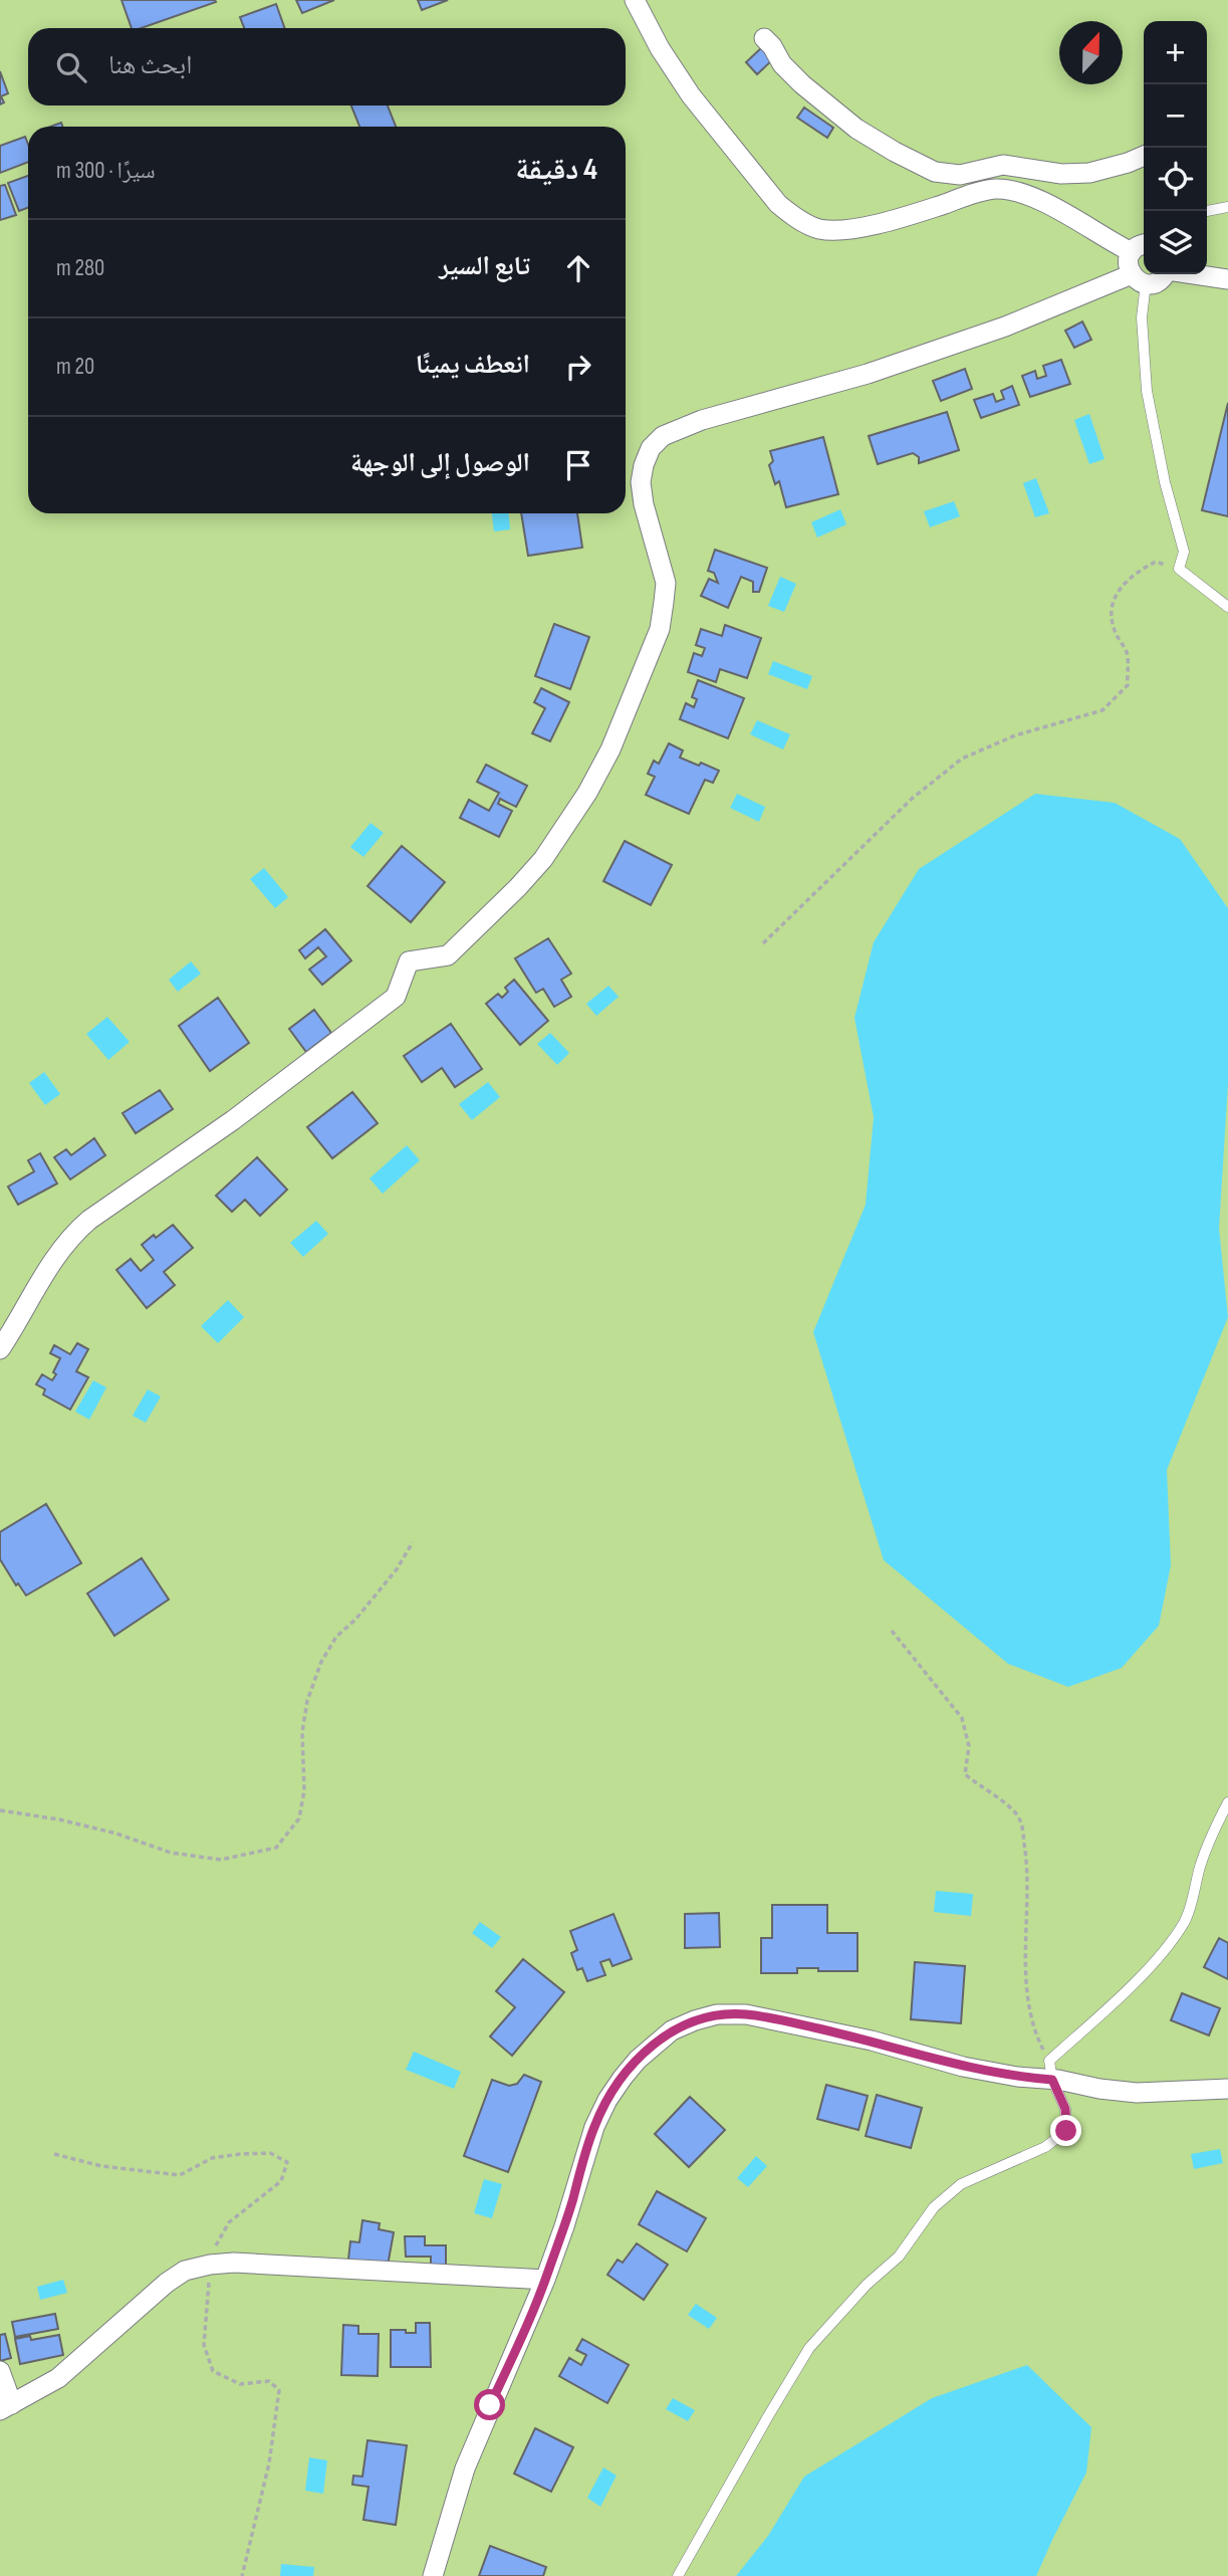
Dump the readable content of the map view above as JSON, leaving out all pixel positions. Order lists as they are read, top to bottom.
{
  "north": "top",
  "page": {
    "map_buttons": ["+", "−"],
    "search": "ابحث هنا",
    "heading": ["4 دقيقة", "سيرًا · 300 m"],
    "list": [
      ["تابع السير", "280 m"],
      ["انعطف يمينًا", "20 m"],
      "الوصول إلى الوجهة"
    ]
  }
}
